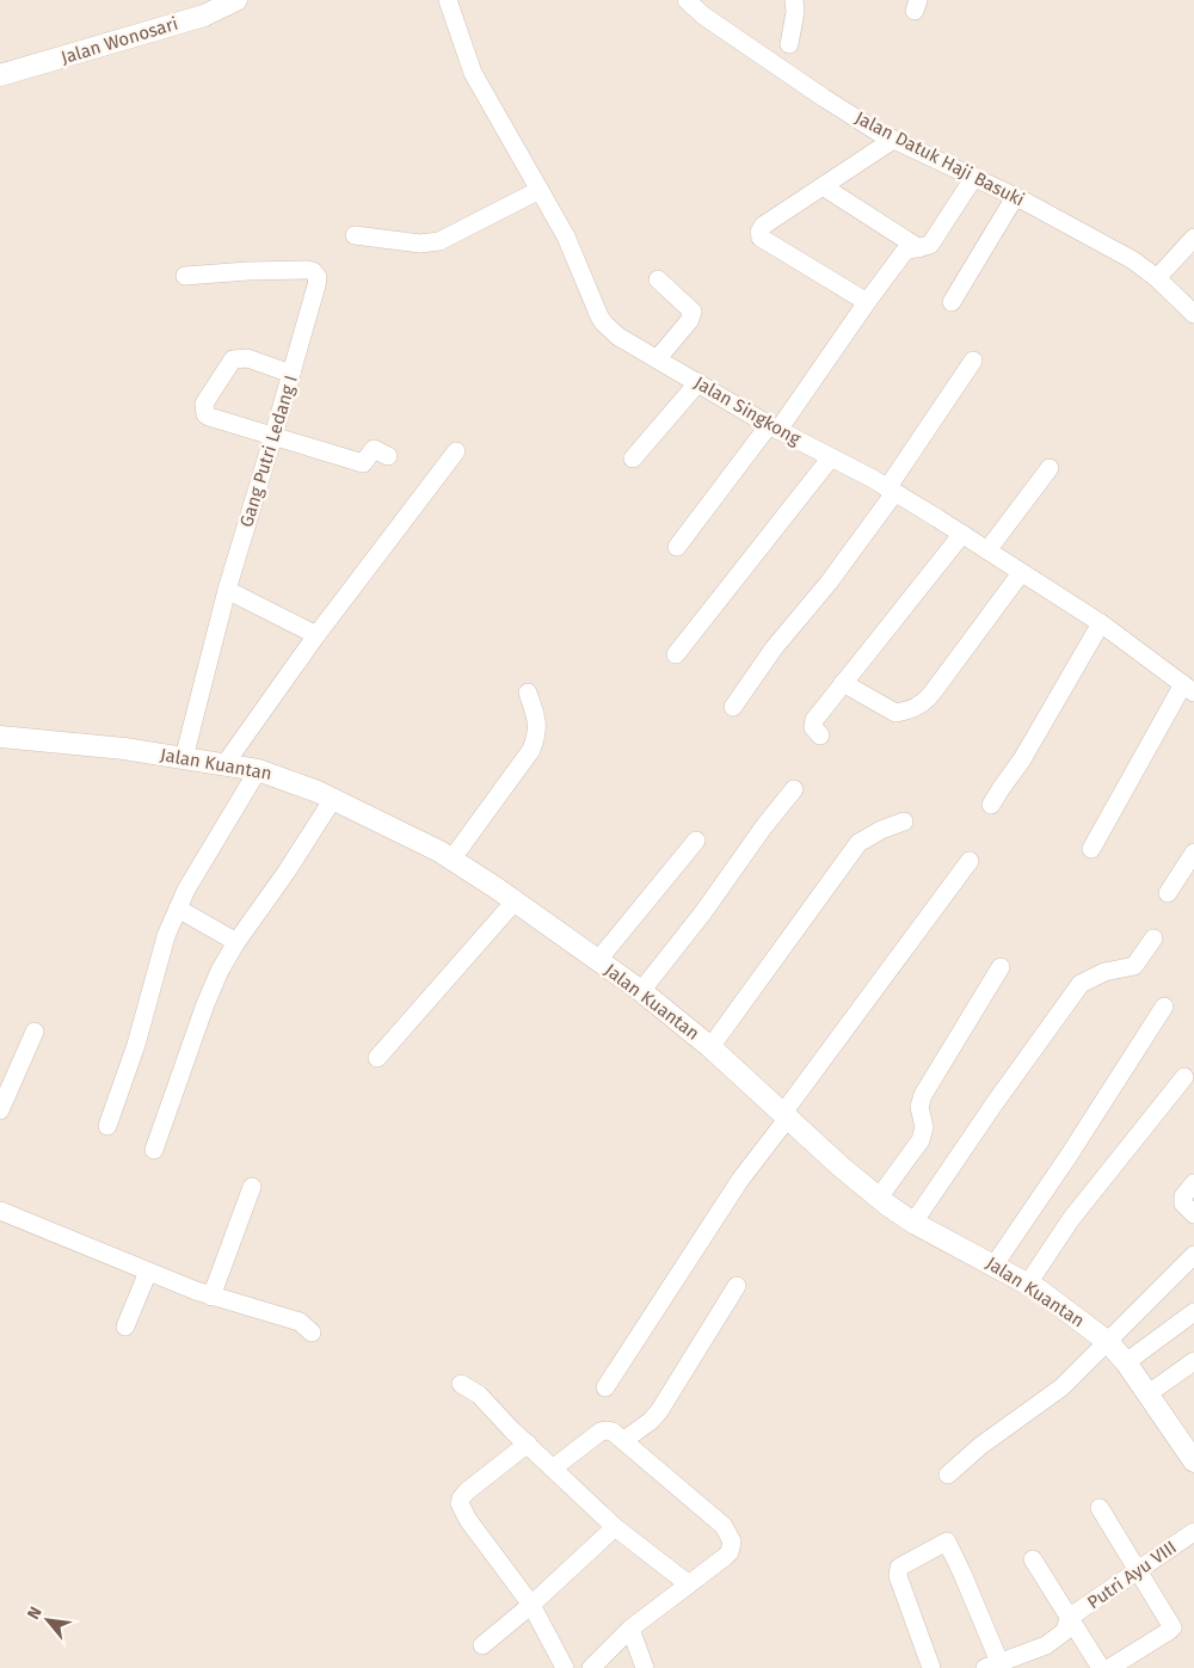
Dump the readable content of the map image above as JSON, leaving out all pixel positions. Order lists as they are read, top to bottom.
{
  "streets": {
    "street": [
      "Jalan Wonosari",
      "Jalan Datuk Haji Basuki",
      "Jalan Singkong",
      "Gang Putri Ledang I",
      "Jalan Kuantan",
      "Putri Ayu VIII"
    ]
  },
  "crossings": [
    ["Gang Putri Ledang I", "Jalan Kuantan"]
  ],
  "north": "top left"
}
